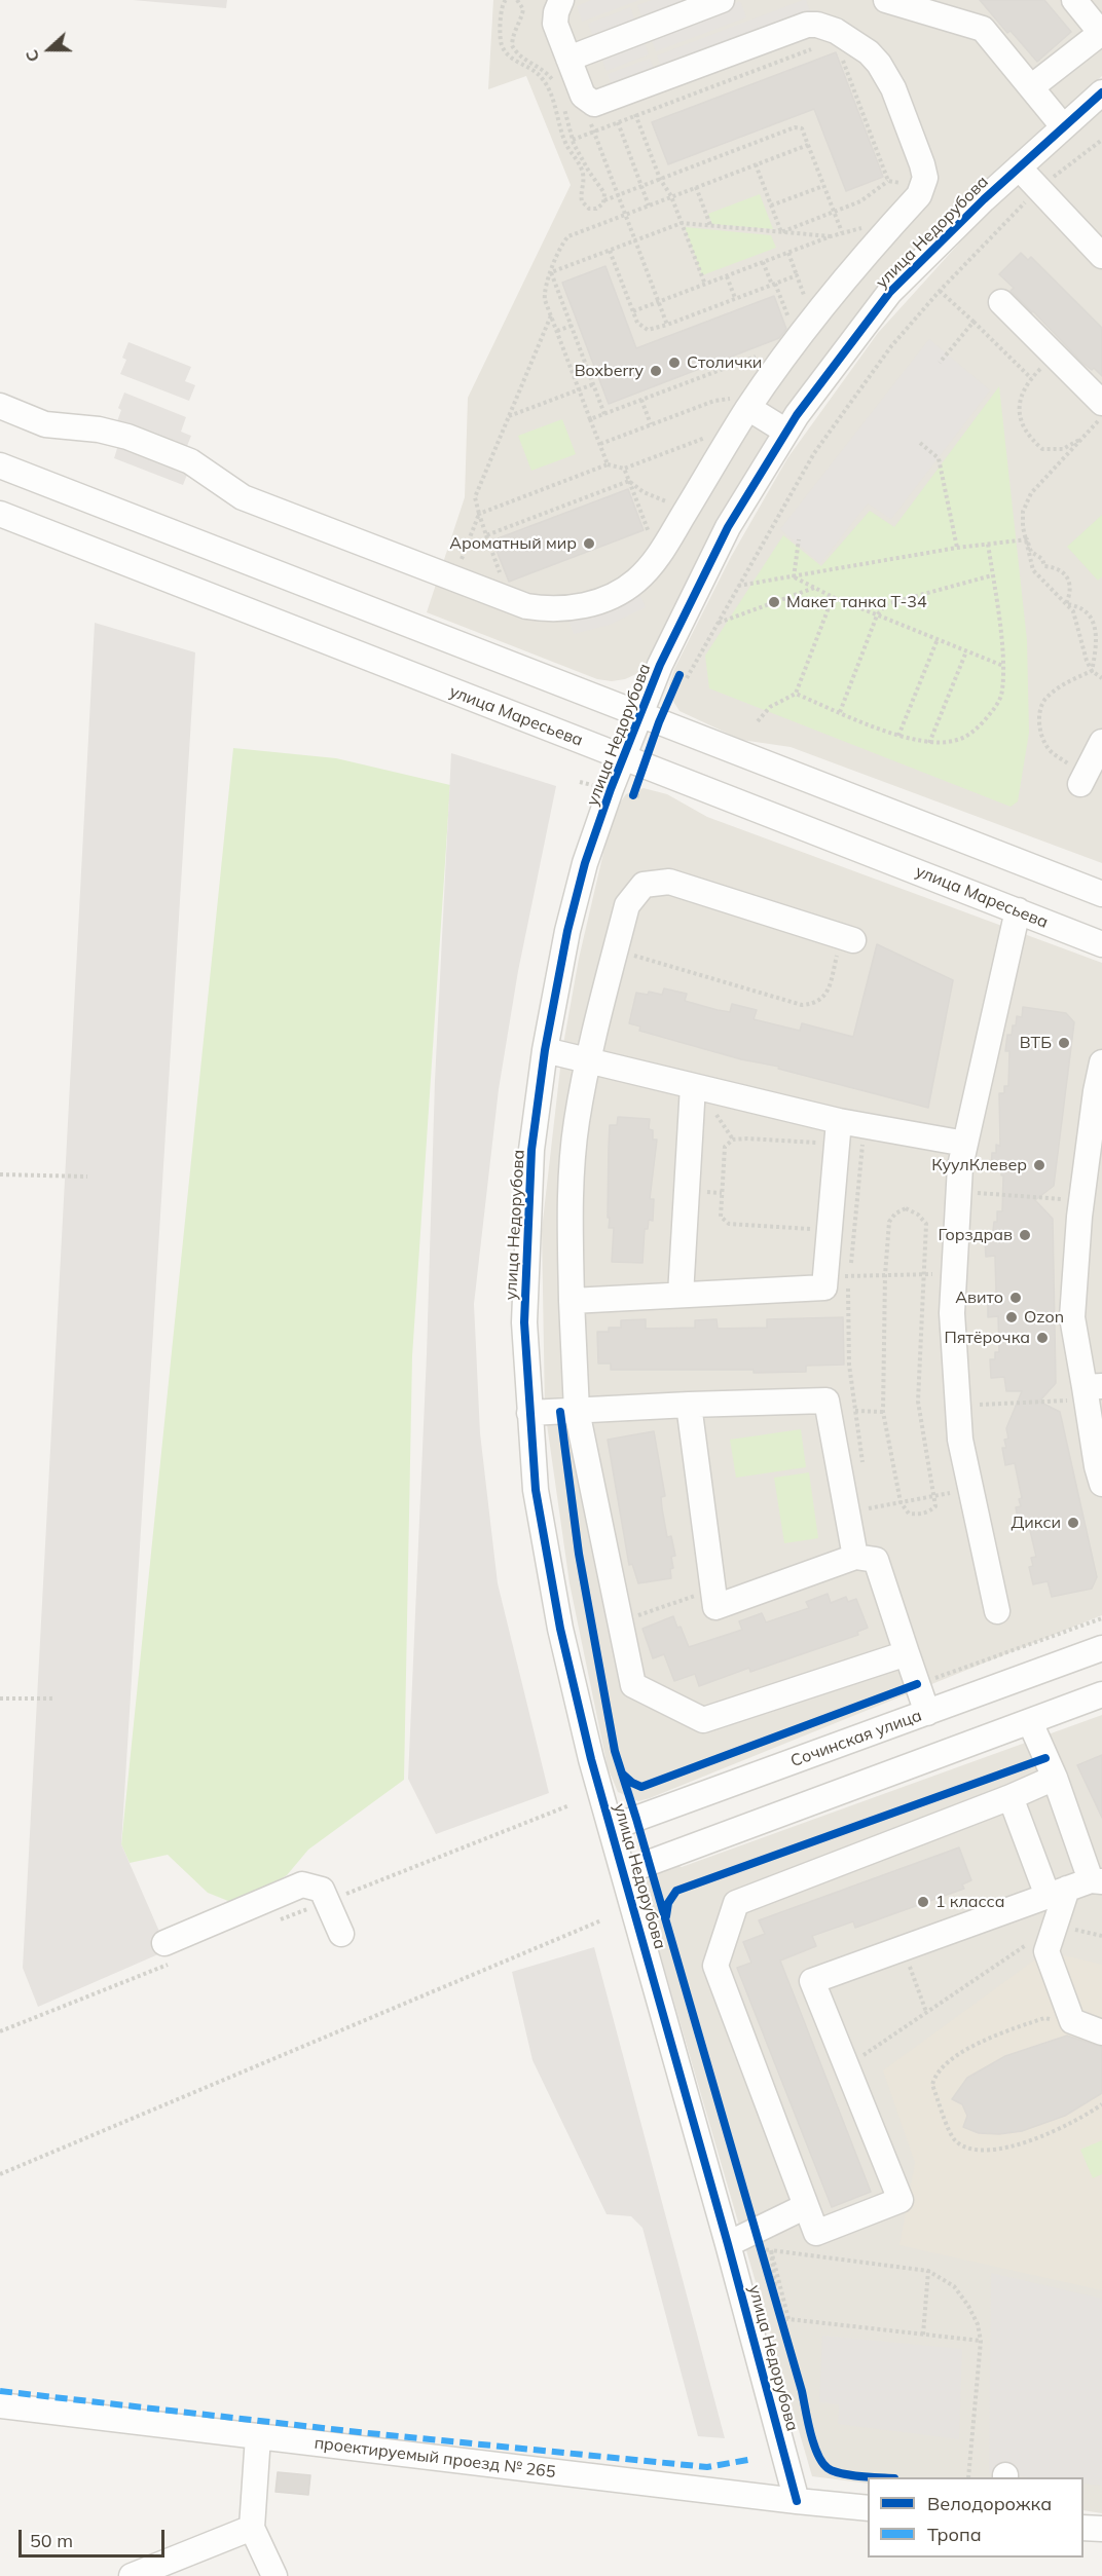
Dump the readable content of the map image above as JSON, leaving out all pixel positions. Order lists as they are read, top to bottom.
{
  "streets": {
    "street": [
      "улица Недорубова",
      "улица Маресьева",
      "Сочинская улица",
      "проектируемый проезд № 265"
    ]
  },
  "crossings": [
    ["улица Недорубова", "улица Маресьева"],
    ["улица Недорубова", "Сочинская улица"],
    ["улица Недорубова", "проектируемый проезд № 265"]
  ],
  "places": [
    "Столички",
    "Boxberry",
    "Ароматный мир",
    "Макет танка Т-34",
    "ВТБ",
    "КуулКлевер",
    "Горздрав",
    "Авито",
    "Ozon",
    "Пятёрочка",
    "Дикси",
    "1 класса"
  ],
  "legend": ["Велодорожка", "Тропа"],
  "scale_bar": "50 m",
  "north": "left"
}
